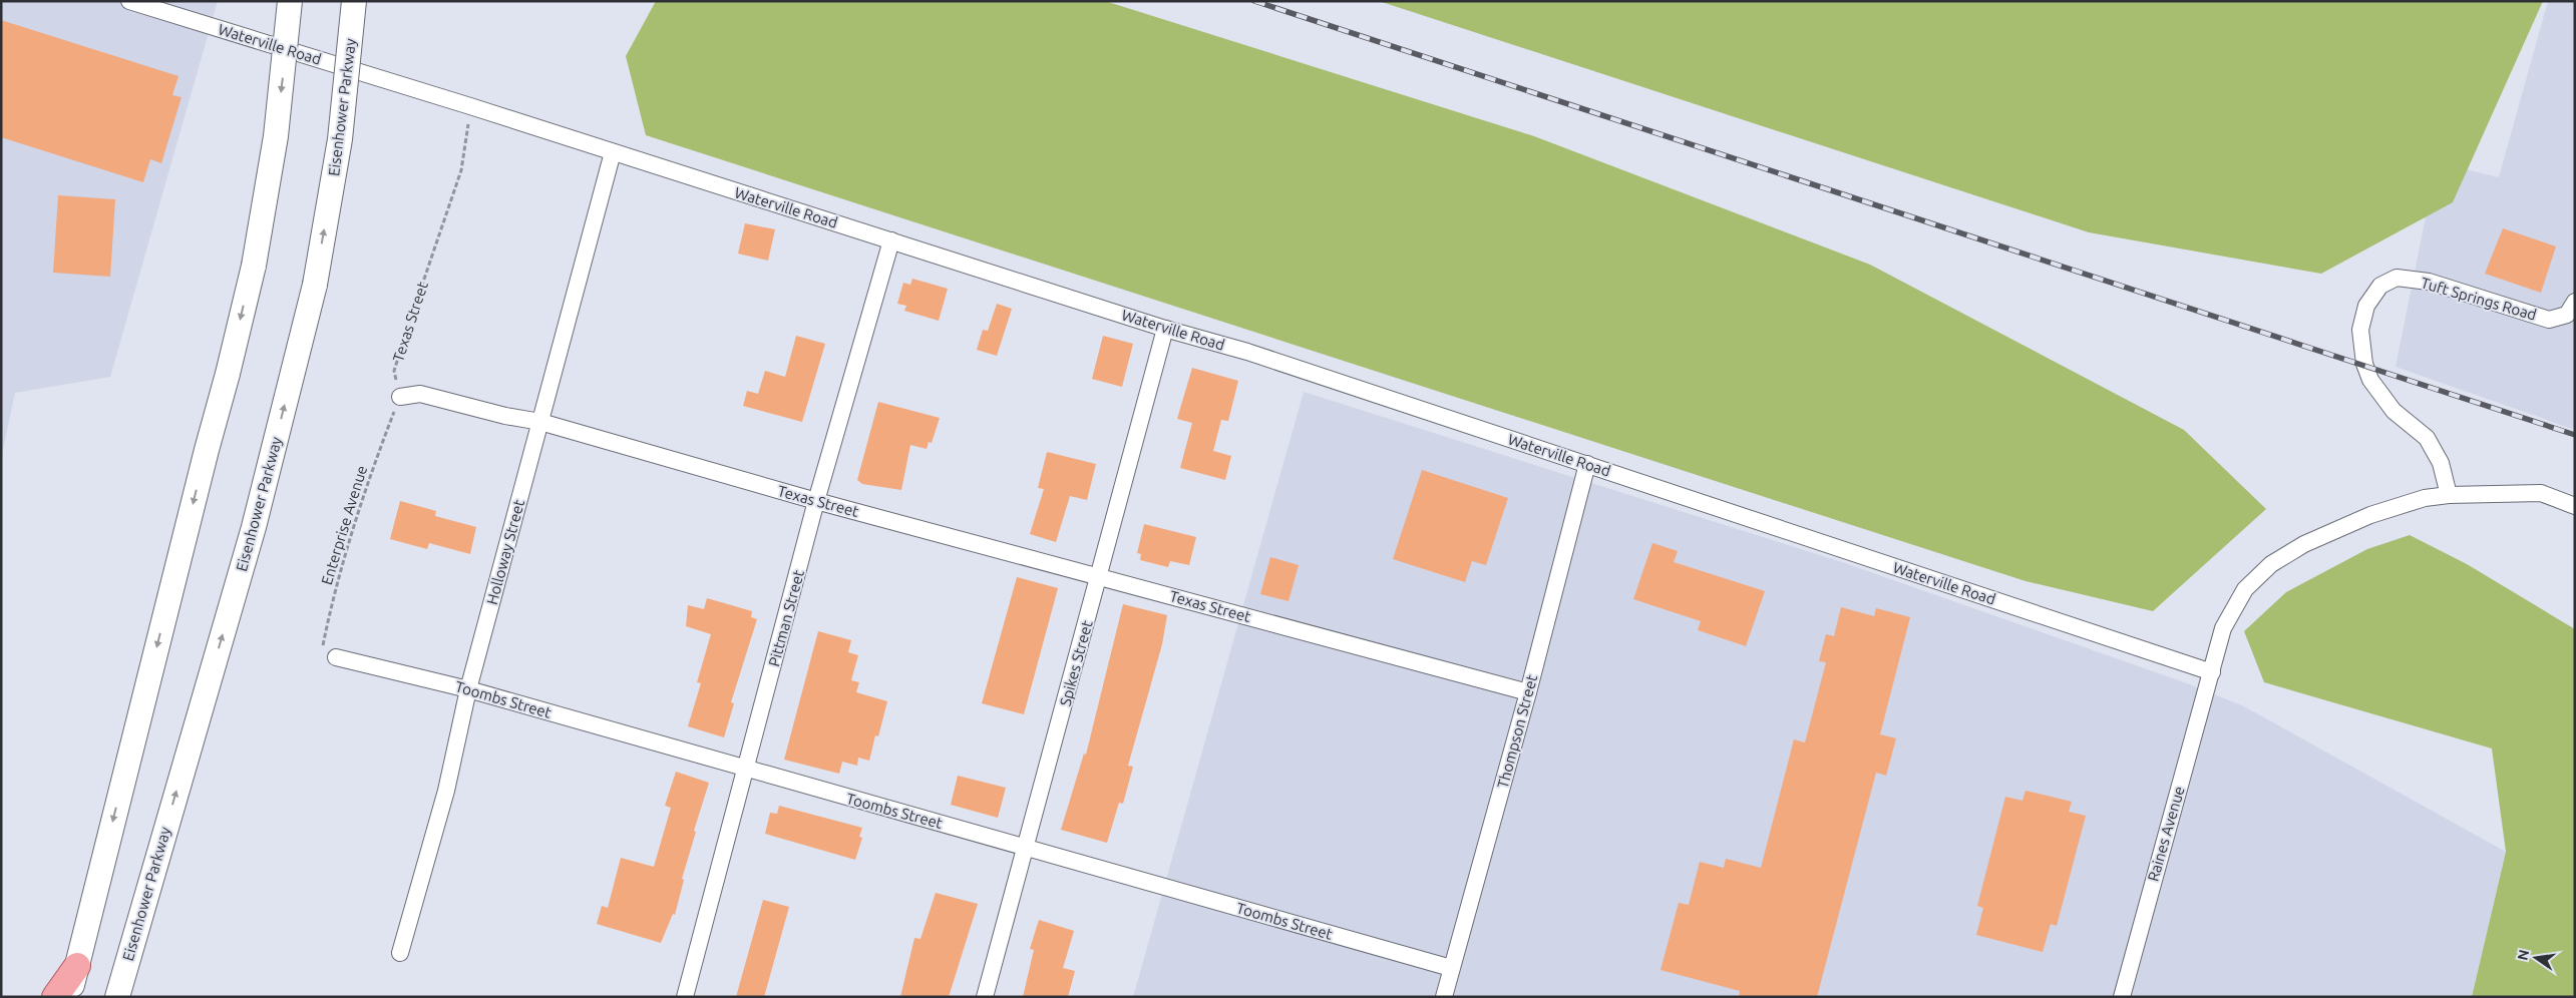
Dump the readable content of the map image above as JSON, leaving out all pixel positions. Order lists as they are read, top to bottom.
{
  "streets": {
    "street": [
      "Waterville Road",
      "Eisenhower Parkway",
      "Tuft Springs Road",
      "Texas Street",
      "Holloway Street",
      "Pittman Street",
      "Spikes Street",
      "Toombs Street",
      "Thompson Street",
      "Raines Avenue"
    ],
    "path": ["Enterprise Avenue"]
  },
  "crossings": [
    ["Waterville Road", "Texas Street"],
    ["Waterville Road", "Holloway Street"],
    ["Waterville Road", "Pittman Street"],
    ["Waterville Road", "Spikes Street"],
    ["Waterville Road", "Thompson Street"],
    ["Waterville Road", "Raines Avenue"],
    ["Texas Street", "Enterprise Avenue"],
    ["Texas Street", "Holloway Street"],
    ["Texas Street", "Pittman Street"],
    ["Texas Street", "Spikes Street"],
    ["Texas Street", "Thompson Street"],
    ["Enterprise Avenue", "Toombs Street"],
    ["Holloway Street", "Toombs Street"],
    ["Pittman Street", "Toombs Street"],
    ["Spikes Street", "Toombs Street"],
    ["Toombs Street", "Thompson Street"]
  ],
  "north": "left"
}
